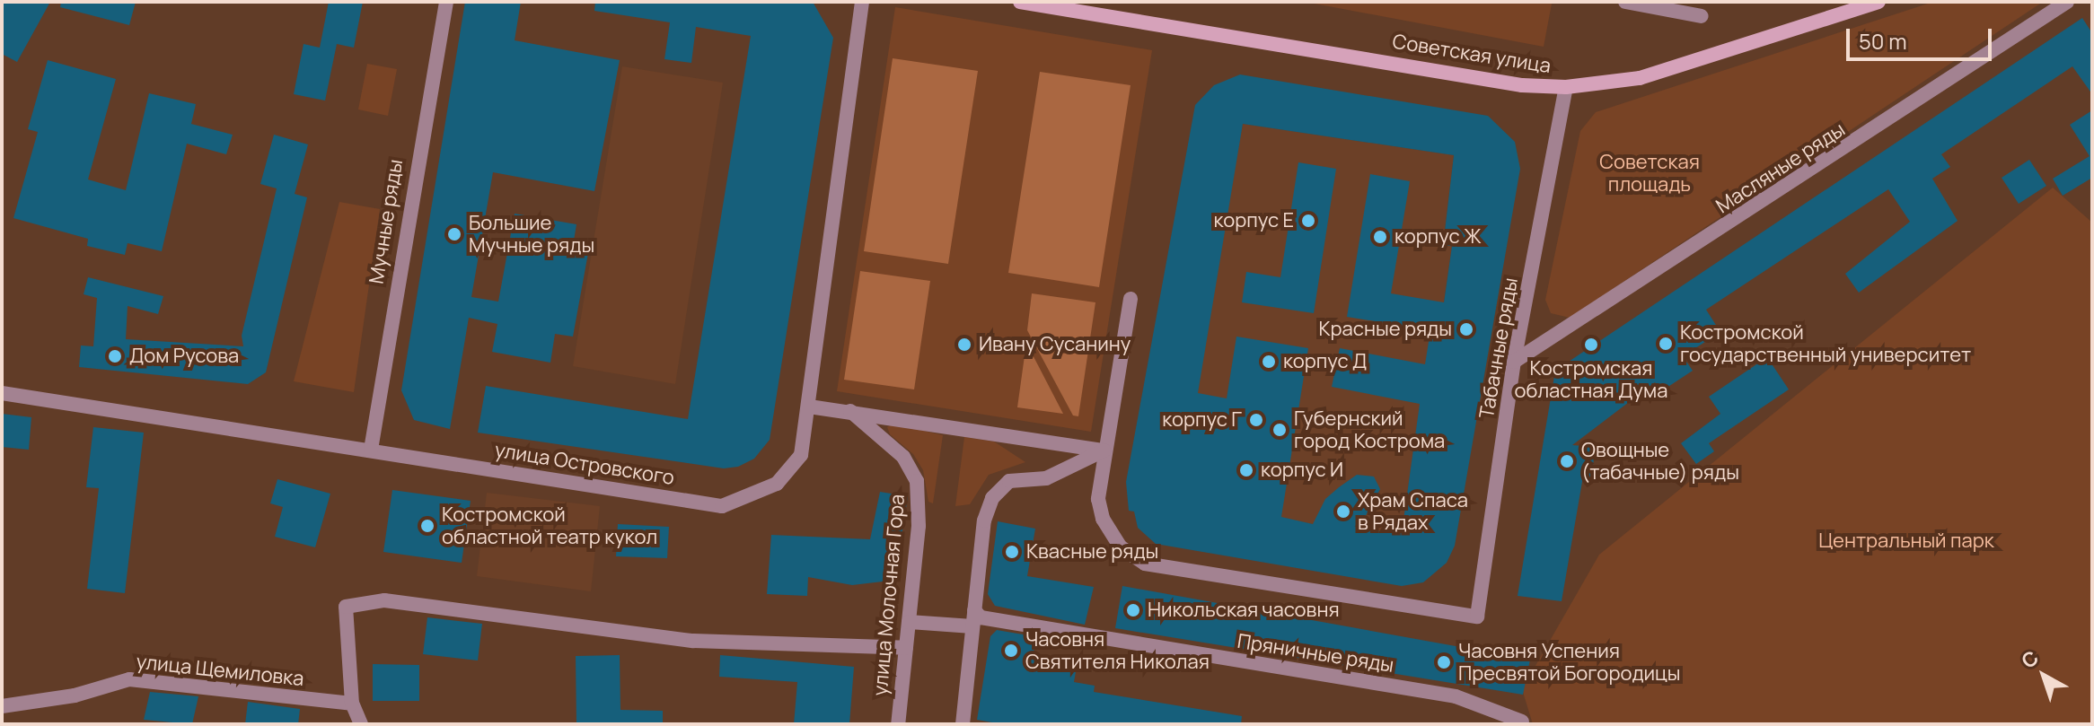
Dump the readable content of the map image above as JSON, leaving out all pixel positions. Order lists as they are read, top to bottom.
{
  "streets": {
    "main road": ["Советская улица"],
    "street": [
      "Масляные ряды",
      "Мучные ряды",
      "Табачные ряды",
      "улица Островского",
      "улица Молочная Гора",
      "Пряничные ряды",
      "улица Щемиловка"
    ]
  },
  "crossings": [
    ["Советская улица", "Табачные ряды"],
    ["Масляные ряды", "Табачные ряды"],
    ["Мучные ряды", "улица Островского"]
  ],
  "parks": ["Советская площадь", "Центральный парк"],
  "places": [
    "корпус Е",
    "Большие Мучные ряды",
    "корпус Ж",
    "Красные ряды",
    "Костромской государственный университет",
    "Ивану Сусанину",
    "Костромская областная Дума",
    "Дом Русова",
    "корпус Д",
    "корпус Г",
    "Губернский город Кострома",
    "Овощные (табачные) ряды",
    "корпус И",
    "Храм Спаса в Рядах",
    "Костромской областной театр кукол",
    "Квасные ряды",
    "Никольская часовня",
    "Часовня Святителя Николая",
    "Часовня Успения Пресвятой Богородицы"
  ],
  "scale_bar": "50 m",
  "north": "top left"
}
